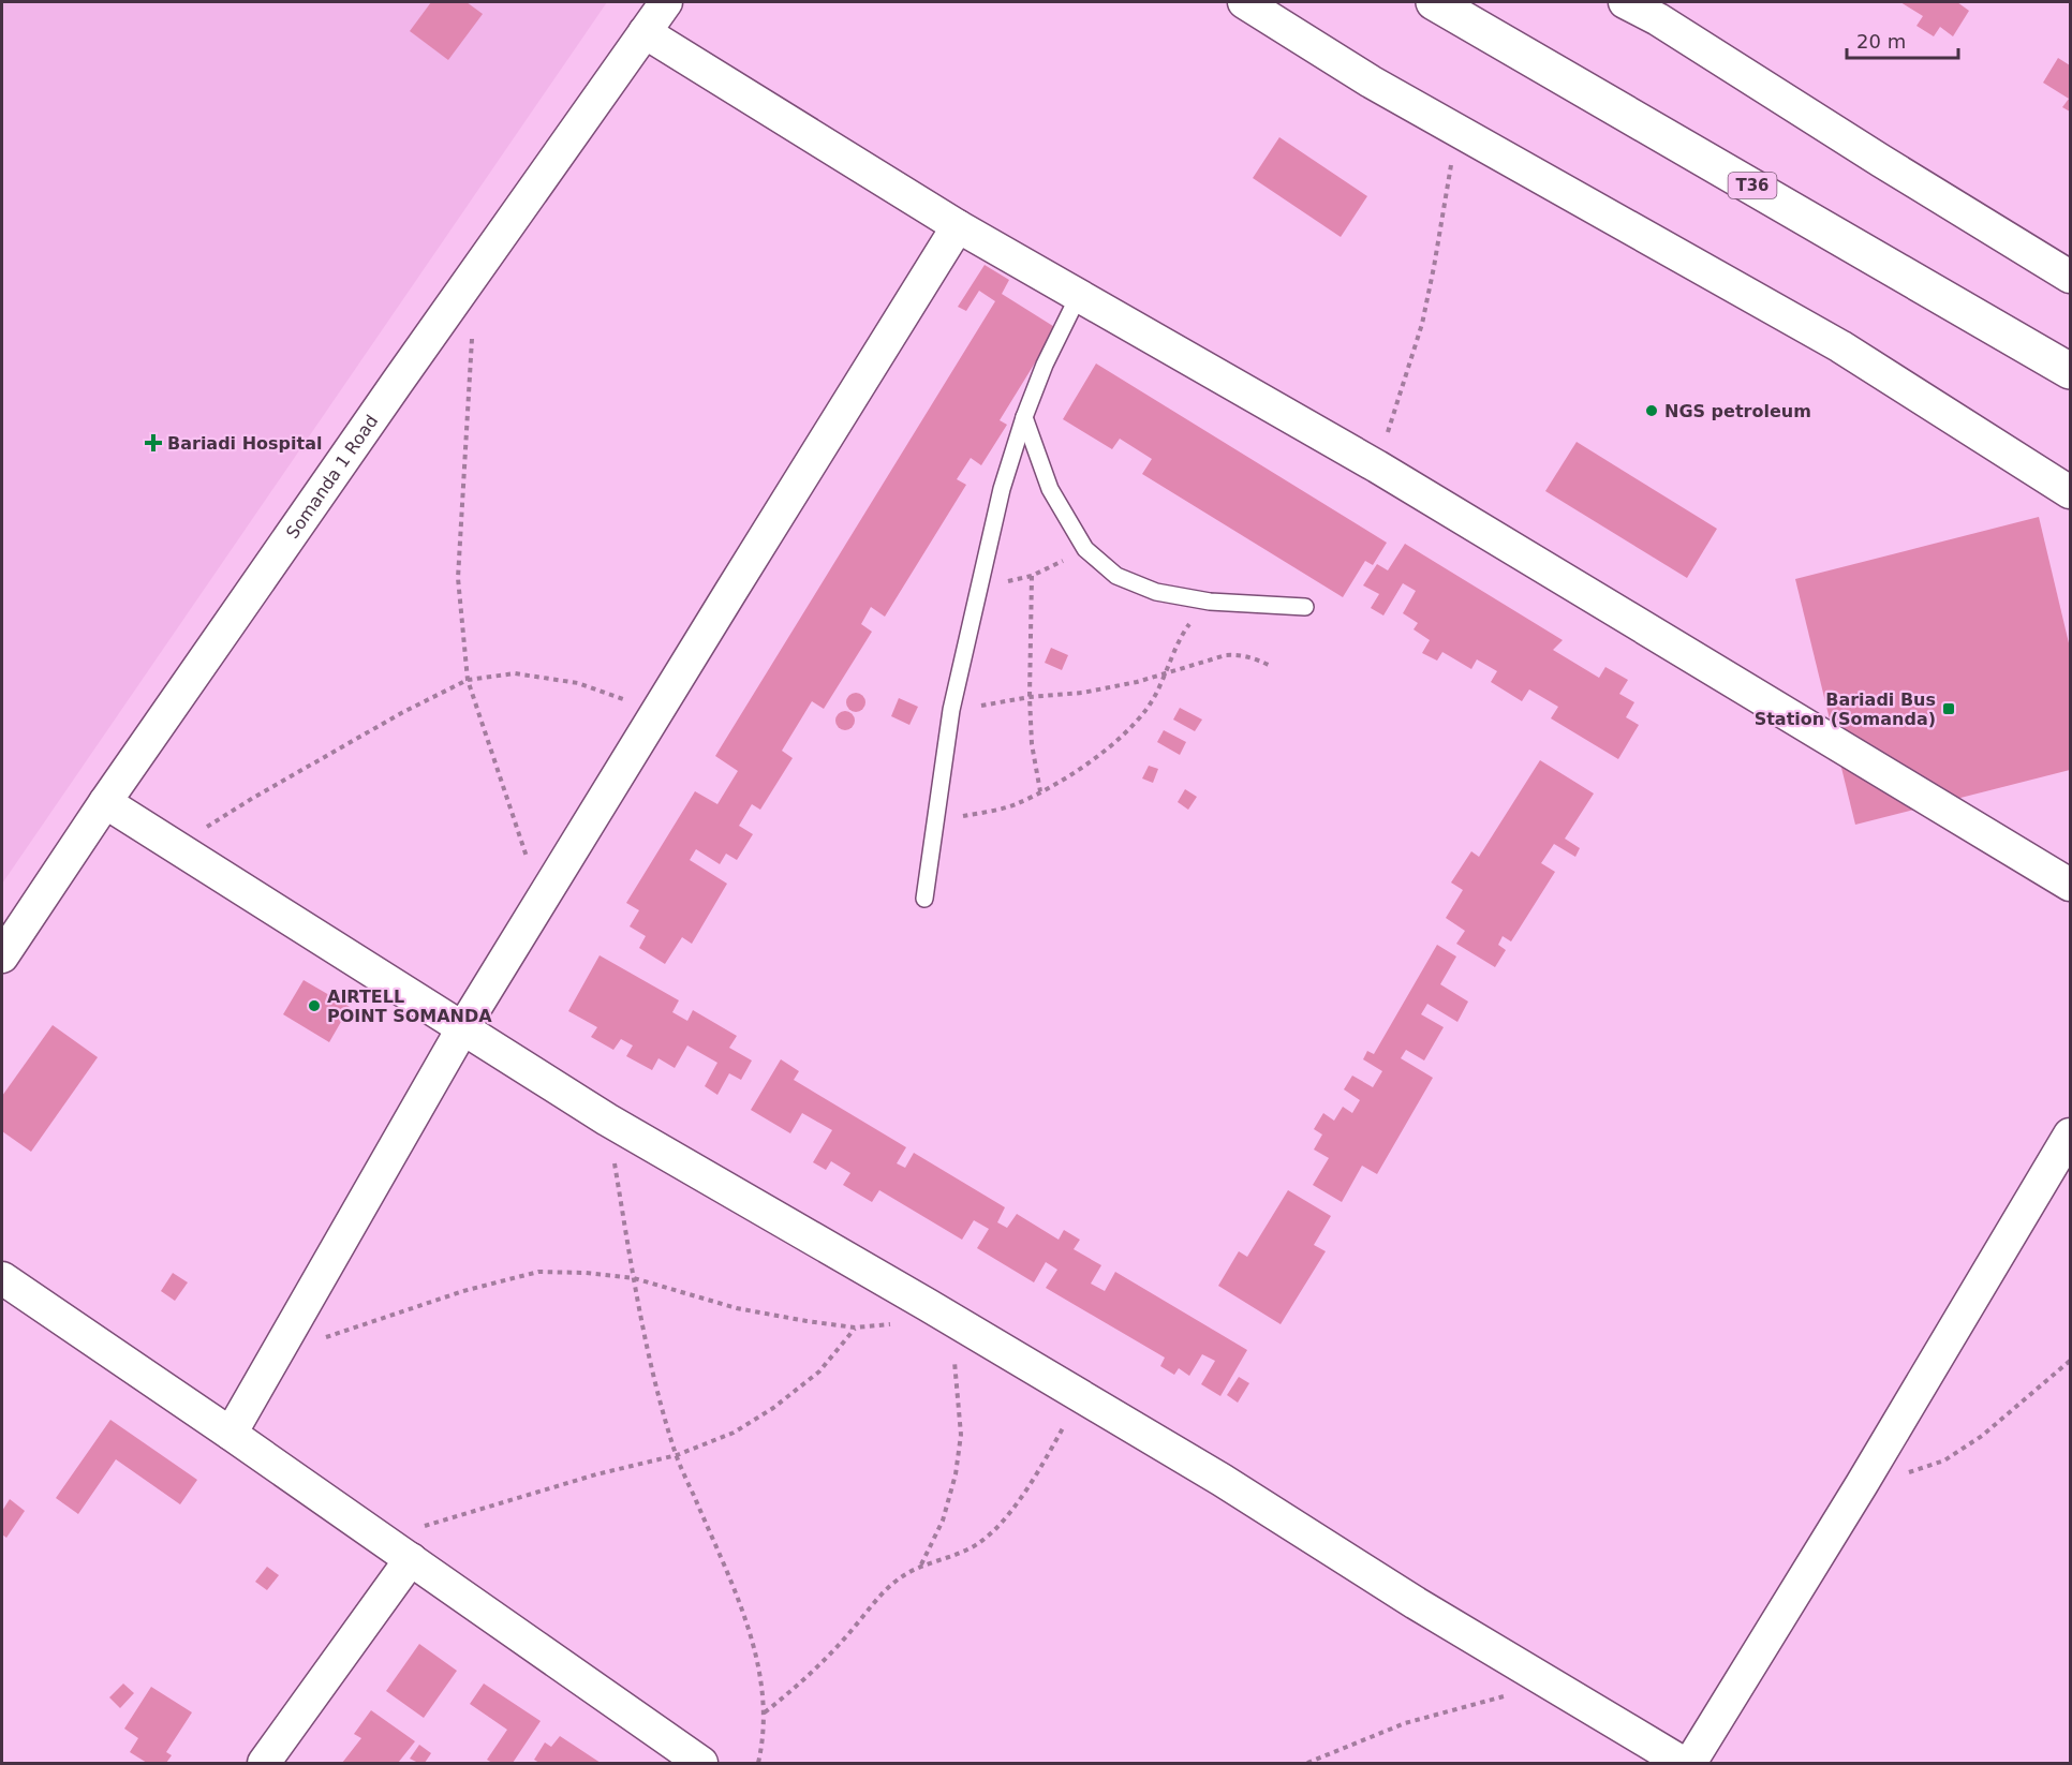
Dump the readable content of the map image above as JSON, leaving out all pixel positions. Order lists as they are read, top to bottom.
{
  "streets": {
    "highway": ["T36"],
    "street": ["Somanda 1 Road"]
  },
  "places": {
    "other": ["NGS petroleum", "AIRTELL POINT SOMANDA"],
    "health": ["Bariadi Hospital"],
    "transit": ["Bariadi Bus Station (Somanda)"]
  },
  "scale_bar": "20 m"
}
